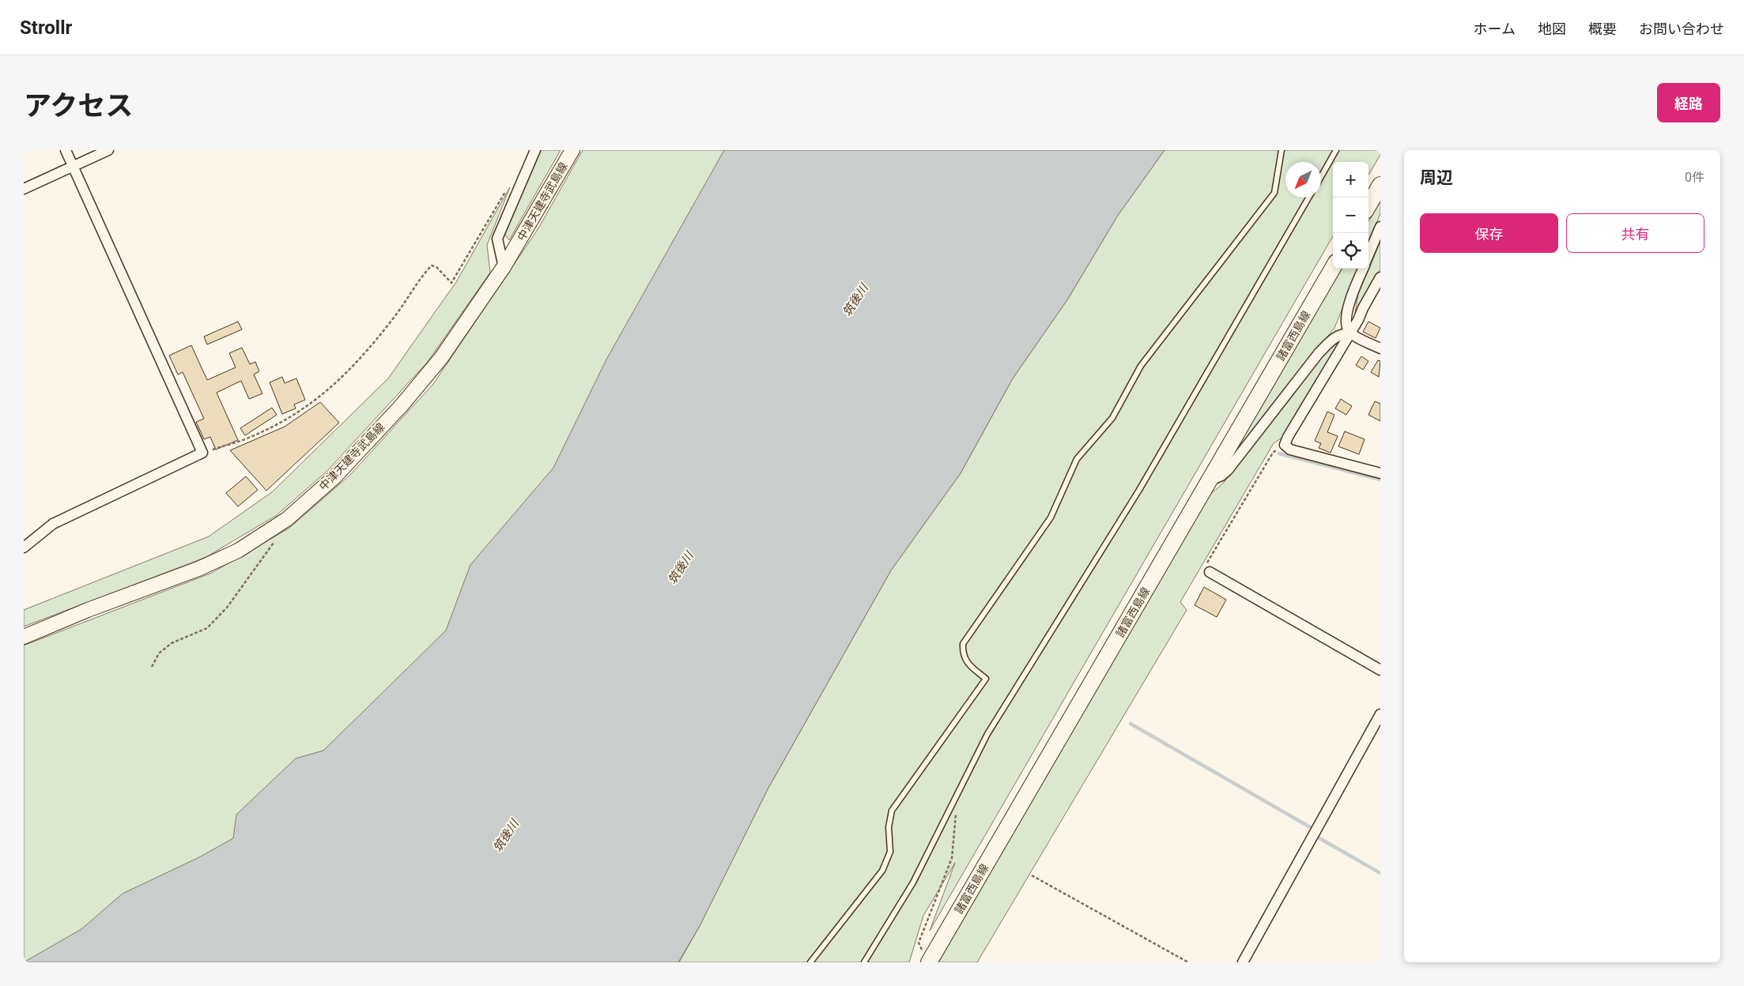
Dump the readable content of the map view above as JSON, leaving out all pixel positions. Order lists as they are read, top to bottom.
{
  "streets": {
    "main road": ["中津天建寺武島線", "諸富西島線"]
  },
  "water": ["筑後川"],
  "north": "bottom left",
  "page": {
    "header": "Strollr",
    "nav": [
      "ホーム",
      "地図",
      "概要",
      "お問い合わせ"
    ],
    "title": "アクセス",
    "buttons": [
      "経路",
      ["保存", "共有"]
    ],
    "heading": ["周辺", "0件"],
    "map_buttons": ["+", "−"]
  }
}
